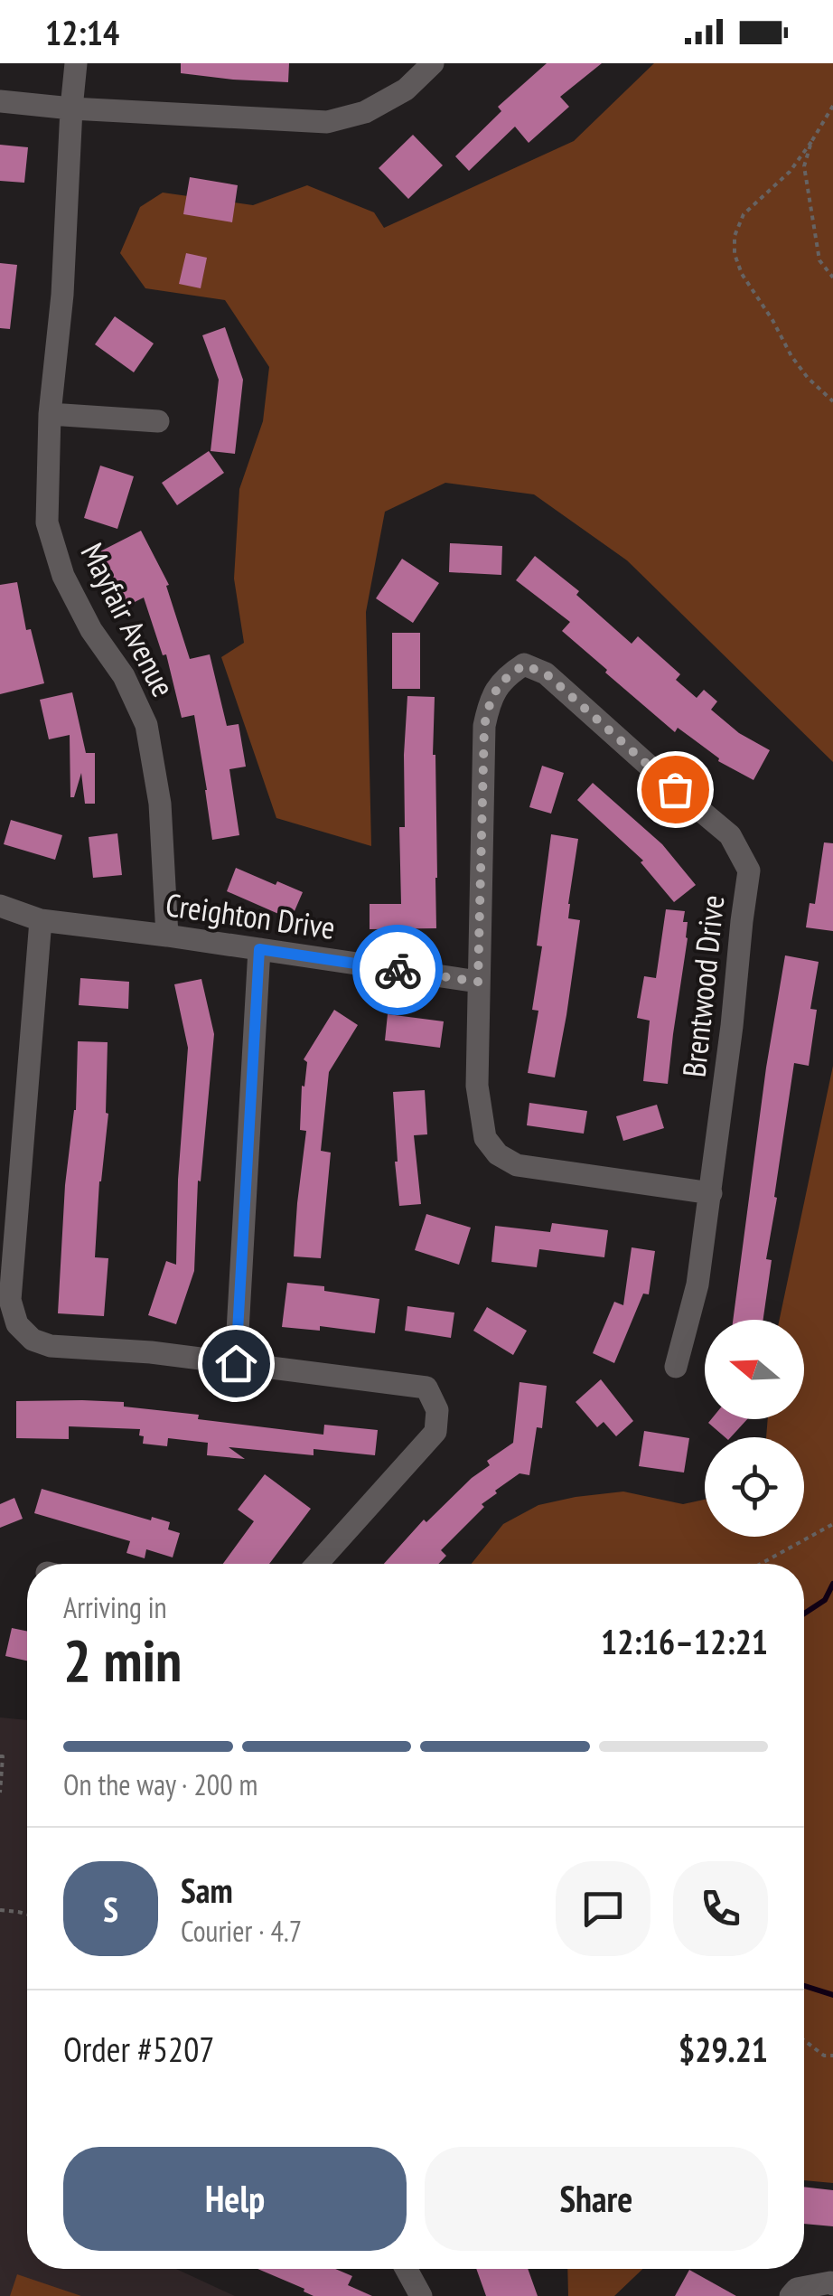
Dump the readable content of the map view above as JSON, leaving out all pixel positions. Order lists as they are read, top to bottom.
{
  "streets": {
    "street": ["Mayfair Avenue", "Creighton Drive", "Brentwood Drive"]
  },
  "crossings": [
    ["Mayfair Avenue", "Creighton Drive"],
    ["Creighton Drive", "Brentwood Drive"]
  ],
  "north": "left",
  "page": {
    "status": "12:14",
    "heading": ["2 min", "Arriving in", "12:16–12:21"],
    "panel": [
      "Sam",
      "Courier · 4.7",
      "Order #5207",
      "$29.21"
    ],
    "bar": "On the way · 200 m",
    "round": "S",
    "buttons": ["Help", "Share"]
  }
}
